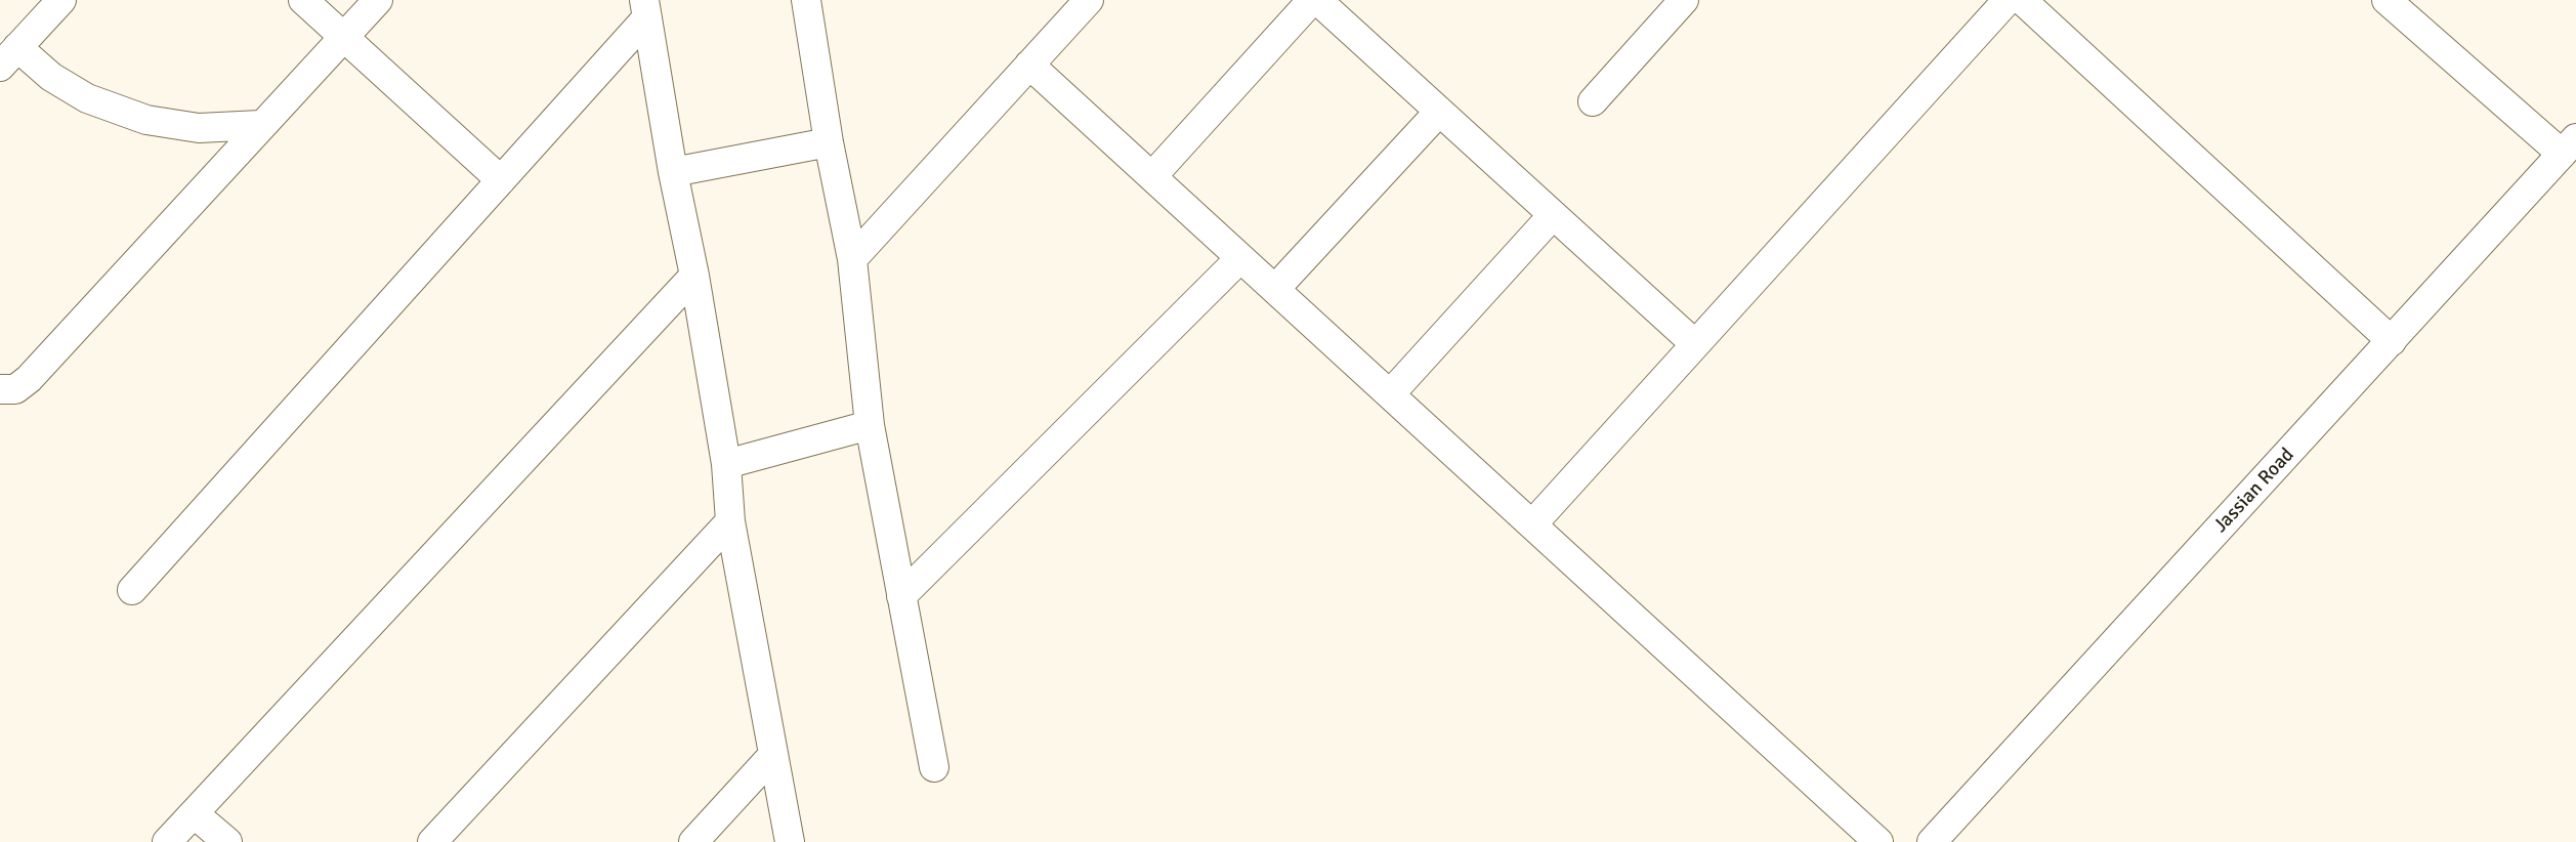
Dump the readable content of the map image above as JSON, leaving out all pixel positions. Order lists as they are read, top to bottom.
{
  "streets": {
    "street": ["Jassian Road"]
  }
}
